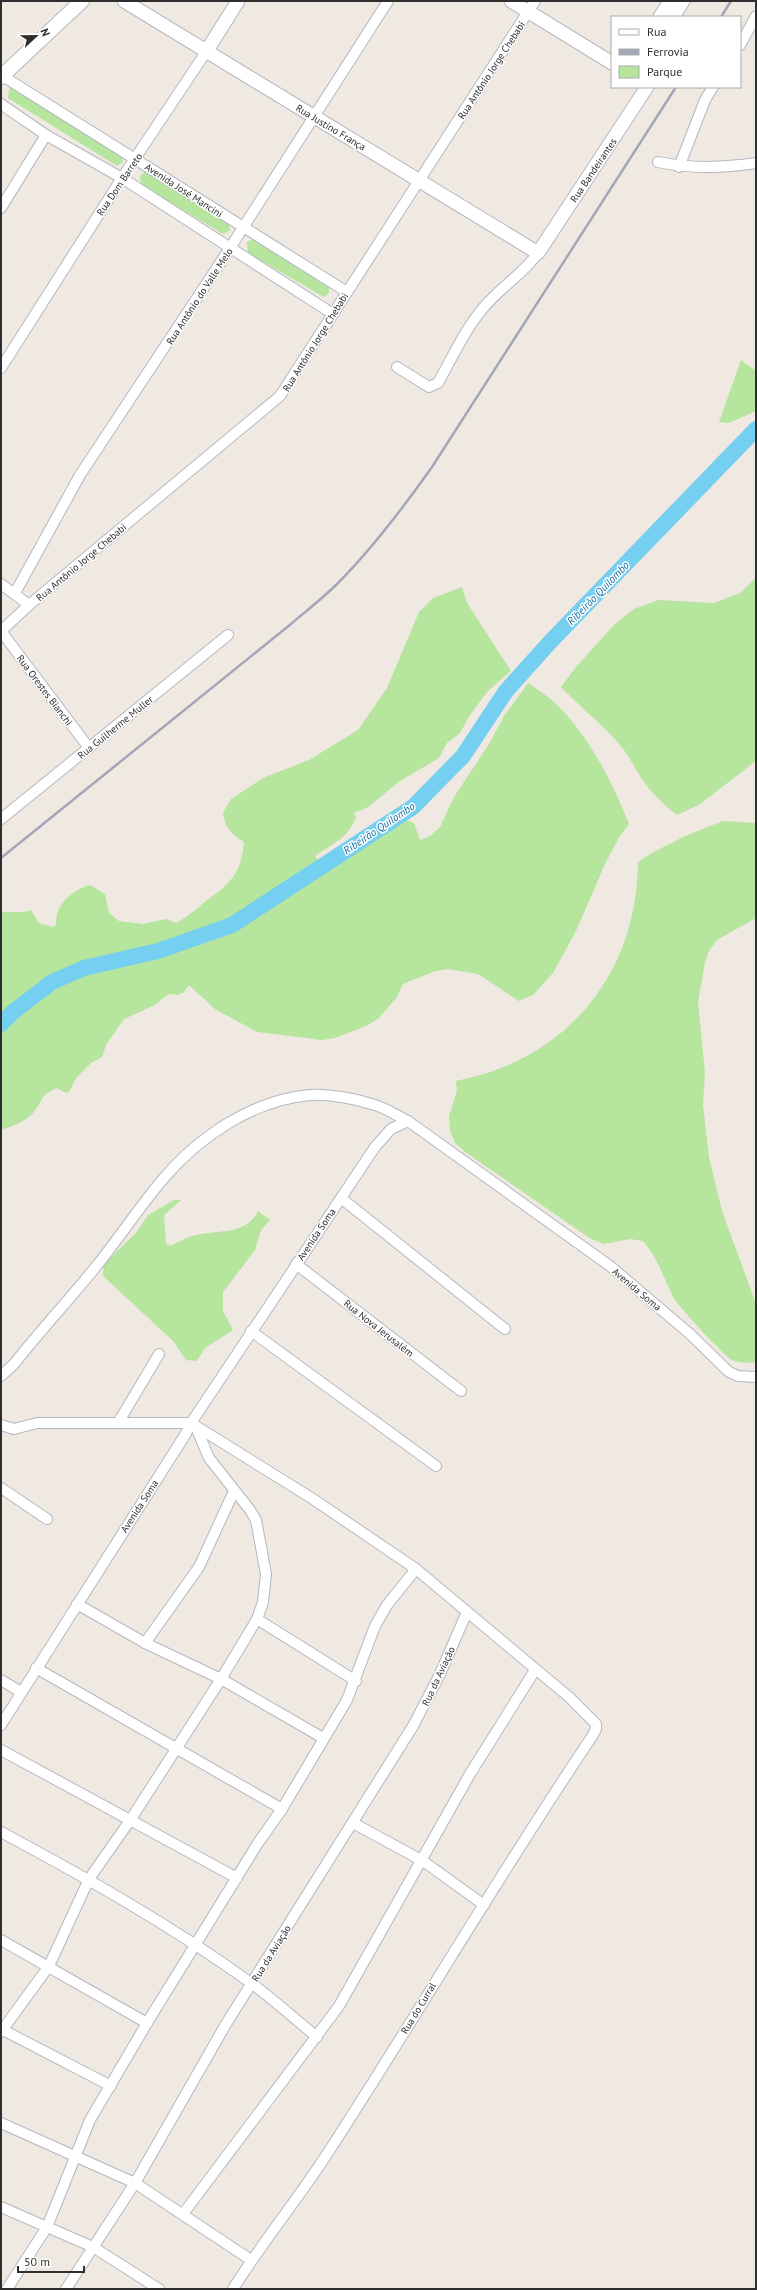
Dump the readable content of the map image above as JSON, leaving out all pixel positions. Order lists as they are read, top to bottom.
{
  "streets": {
    "street": [
      "Rua Antônio Jorge Chebabi",
      "Rua Justino França",
      "Rua Bandeirantes",
      "Rua Dom Barreto",
      "Avenida José Mancini",
      "Rua Antônio do Valle Melo",
      "Rua Orestes Bianchi",
      "Rua Guilherme Muller",
      "Avenida Soma",
      "Rua Nova Jerusalém",
      "Rua da Aviação",
      "Rua do Curral"
    ]
  },
  "crossings": [
    ["Rua Antônio Jorge Chebabi", "Rua Justino França"],
    ["Rua Antônio Jorge Chebabi", "Avenida José Mancini"],
    ["Rua Antônio Jorge Chebabi", "Rua Orestes Bianchi"],
    ["Rua Justino França", "Rua Bandeirantes"],
    ["Rua Justino França", "Rua Dom Barreto"],
    ["Rua Justino França", "Rua Antônio do Valle Melo"],
    ["Rua Dom Barreto", "Avenida José Mancini"],
    ["Avenida José Mancini", "Rua Antônio do Valle Melo"],
    ["Rua Orestes Bianchi", "Rua Guilherme Muller"],
    ["Avenida Soma", "Rua Nova Jerusalém"]
  ],
  "water": ["Ribeirão Quilombo"],
  "legend": ["Rua", "Ferrovia", "Parque"],
  "scale_bar": "50 m",
  "north": "right"
}
